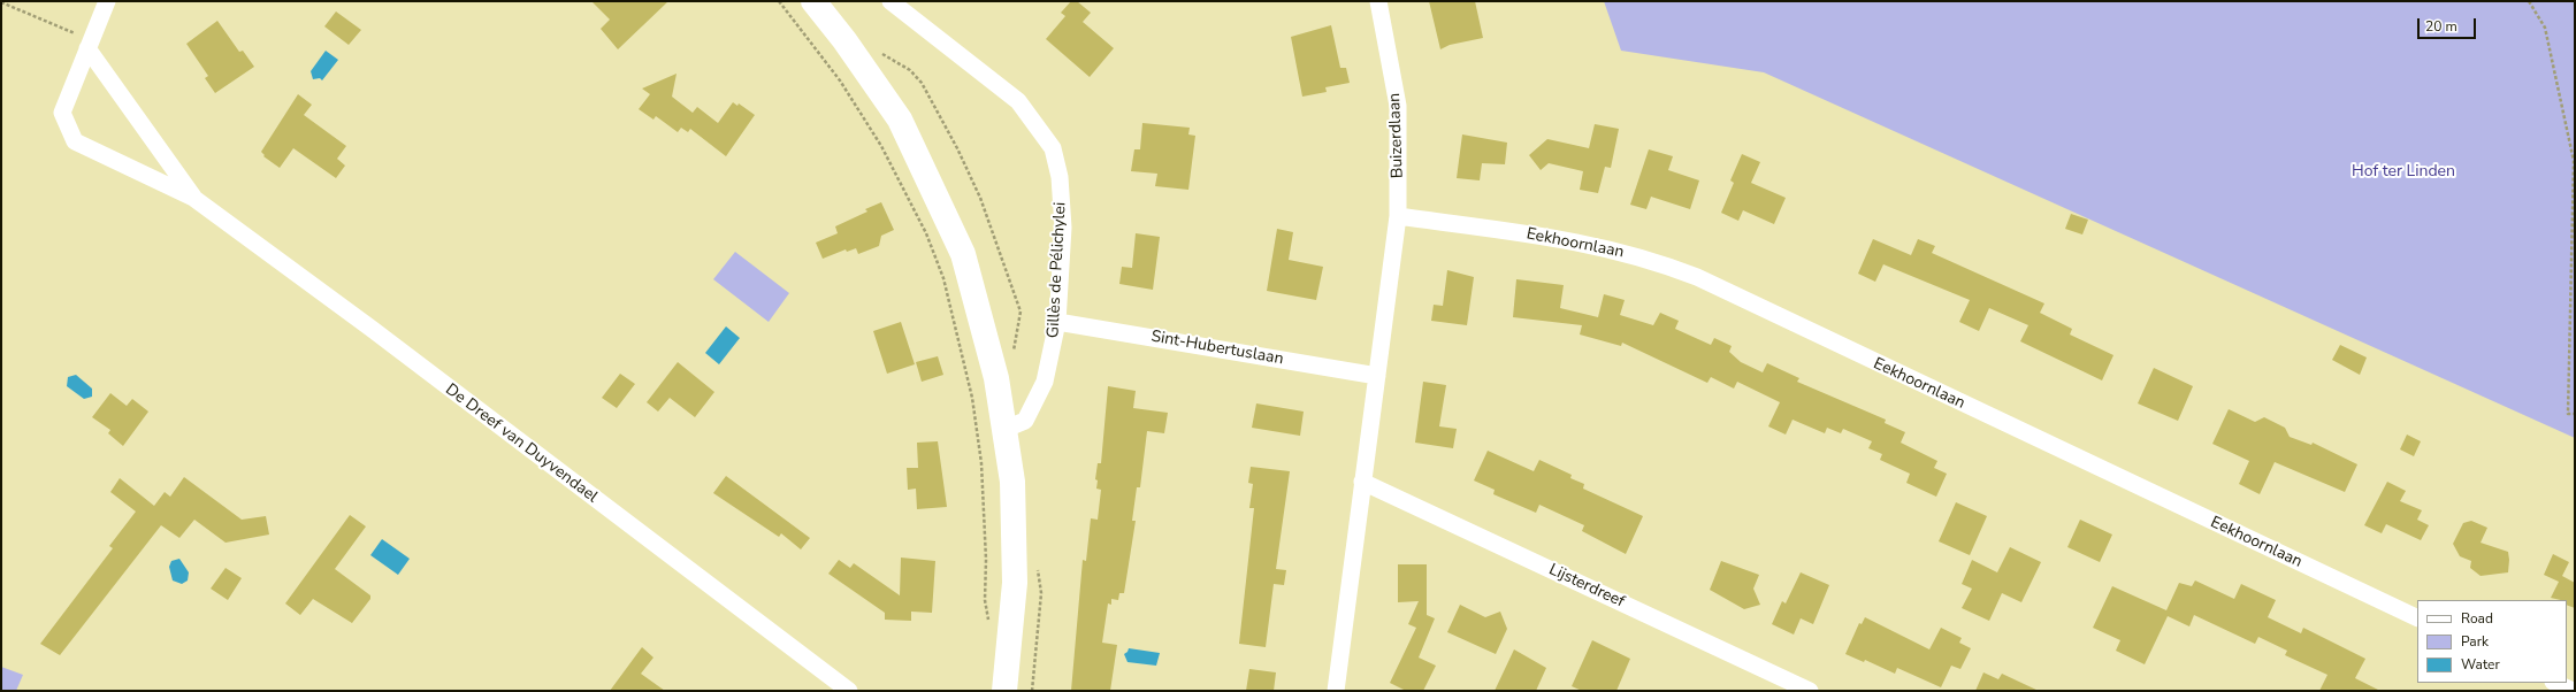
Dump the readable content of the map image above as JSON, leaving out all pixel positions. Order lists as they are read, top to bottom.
{
  "streets": {
    "street": [
      "Buizerdlaan",
      "Eekhoornlaan",
      "Gillès de Pélichylei",
      "Sint-Hubertuslaan",
      "De Dreef van Duyvendael",
      "Lijsterdreef"
    ]
  },
  "crossings": [
    ["Buizerdlaan", "Eekhoornlaan"],
    ["Gillès de Pélichylei", "Sint-Hubertuslaan"]
  ],
  "parks": ["Hof ter Linden"],
  "legend": ["Road", "Park", "Water"],
  "scale_bar": "20 m"
}
